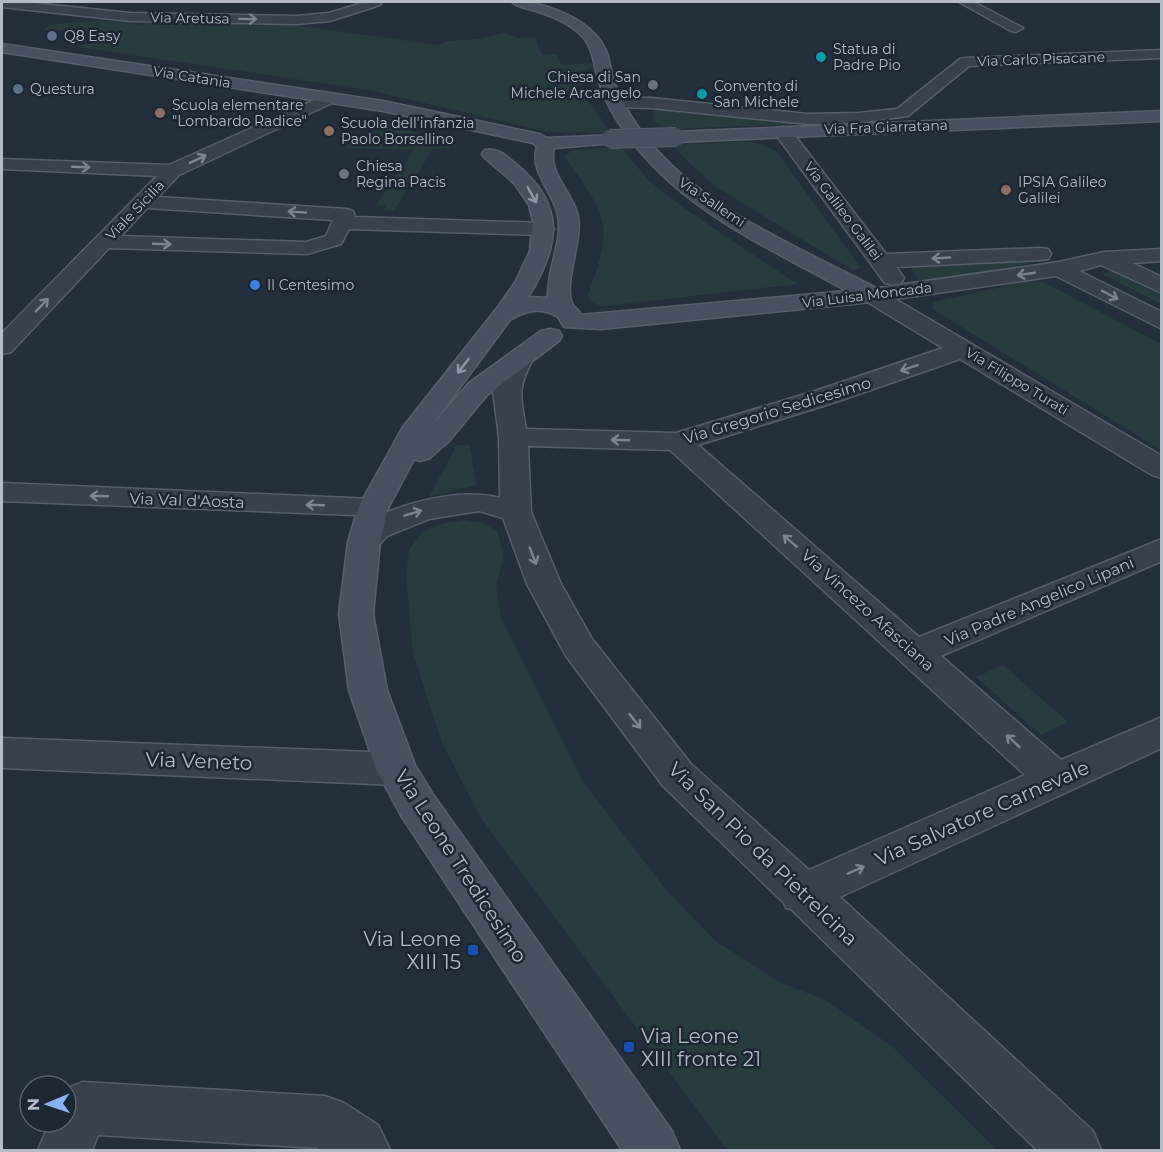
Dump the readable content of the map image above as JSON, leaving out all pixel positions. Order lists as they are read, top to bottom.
{
  "streets": {
    "main road": [
      "Via Catania",
      "Via Fra Giarratana",
      "Via Sallemi",
      "Via Luisa Moncada",
      "Via Leone Tredicesimo"
    ],
    "street": [
      "Via Aretusa",
      "Via Carlo Pisacane",
      "Viale Sicilia",
      "Via Galileo Galilei",
      "Via Filippo Turati",
      "Via Gregorio Sedicesimo",
      "Via Val d'Aosta",
      "Via Padre Angelico Lipani",
      "Via Vincezo Afasciana",
      "Via Veneto",
      "Via Salvatore Carnevale",
      "Via San Pio da Pietrelcina"
    ]
  },
  "crossings": [
    ["Via Carlo Pisacane", "Via Sallemi"],
    ["Via Catania", "Viale Sicilia"],
    ["Via Fra Giarratana", "Via Galileo Galilei"],
    ["Via Sallemi", "Via Luisa Moncada"],
    ["Via Sallemi", "Via Filippo Turati"],
    ["Via Galileo Galilei", "Via Luisa Moncada"],
    ["Via Luisa Moncada", "Via Filippo Turati"],
    ["Via Filippo Turati", "Via Gregorio Sedicesimo"],
    ["Via Gregorio Sedicesimo", "Via Vincezo Afasciana"],
    ["Via Gregorio Sedicesimo", "Via San Pio da Pietrelcina"],
    ["Via Val d'Aosta", "Via Leone Tredicesimo"],
    ["Via Padre Angelico Lipani", "Via Vincezo Afasciana"],
    ["Via Vincezo Afasciana", "Via Salvatore Carnevale"],
    ["Via Veneto", "Via Leone Tredicesimo"],
    ["Via Salvatore Carnevale", "Via San Pio da Pietrelcina"]
  ],
  "one_way": [
    "Viale Sicilia",
    "Via Gregorio Sedicesimo",
    "Via Vincezo Afasciana",
    "Via Salvatore Carnevale",
    "Via San Pio da Pietrelcina"
  ],
  "places": {
    "other": [
      "Q8 Easy",
      "Statua di Padre Pio",
      "Chiesa di San Michele Arcangelo",
      "Questura",
      "Convento di San Michele",
      "Scuola elementare \"Lombardo Radice\"",
      "Scuola dell'infanzia Paolo Borsellino",
      "Chiesa Regina Pacis",
      "IPSIA Galileo Galilei",
      "Il Centesimo"
    ],
    "transit": ["Via Leone XIII 15", "Via Leone XIII fronte 21"]
  },
  "north": "left"
}
